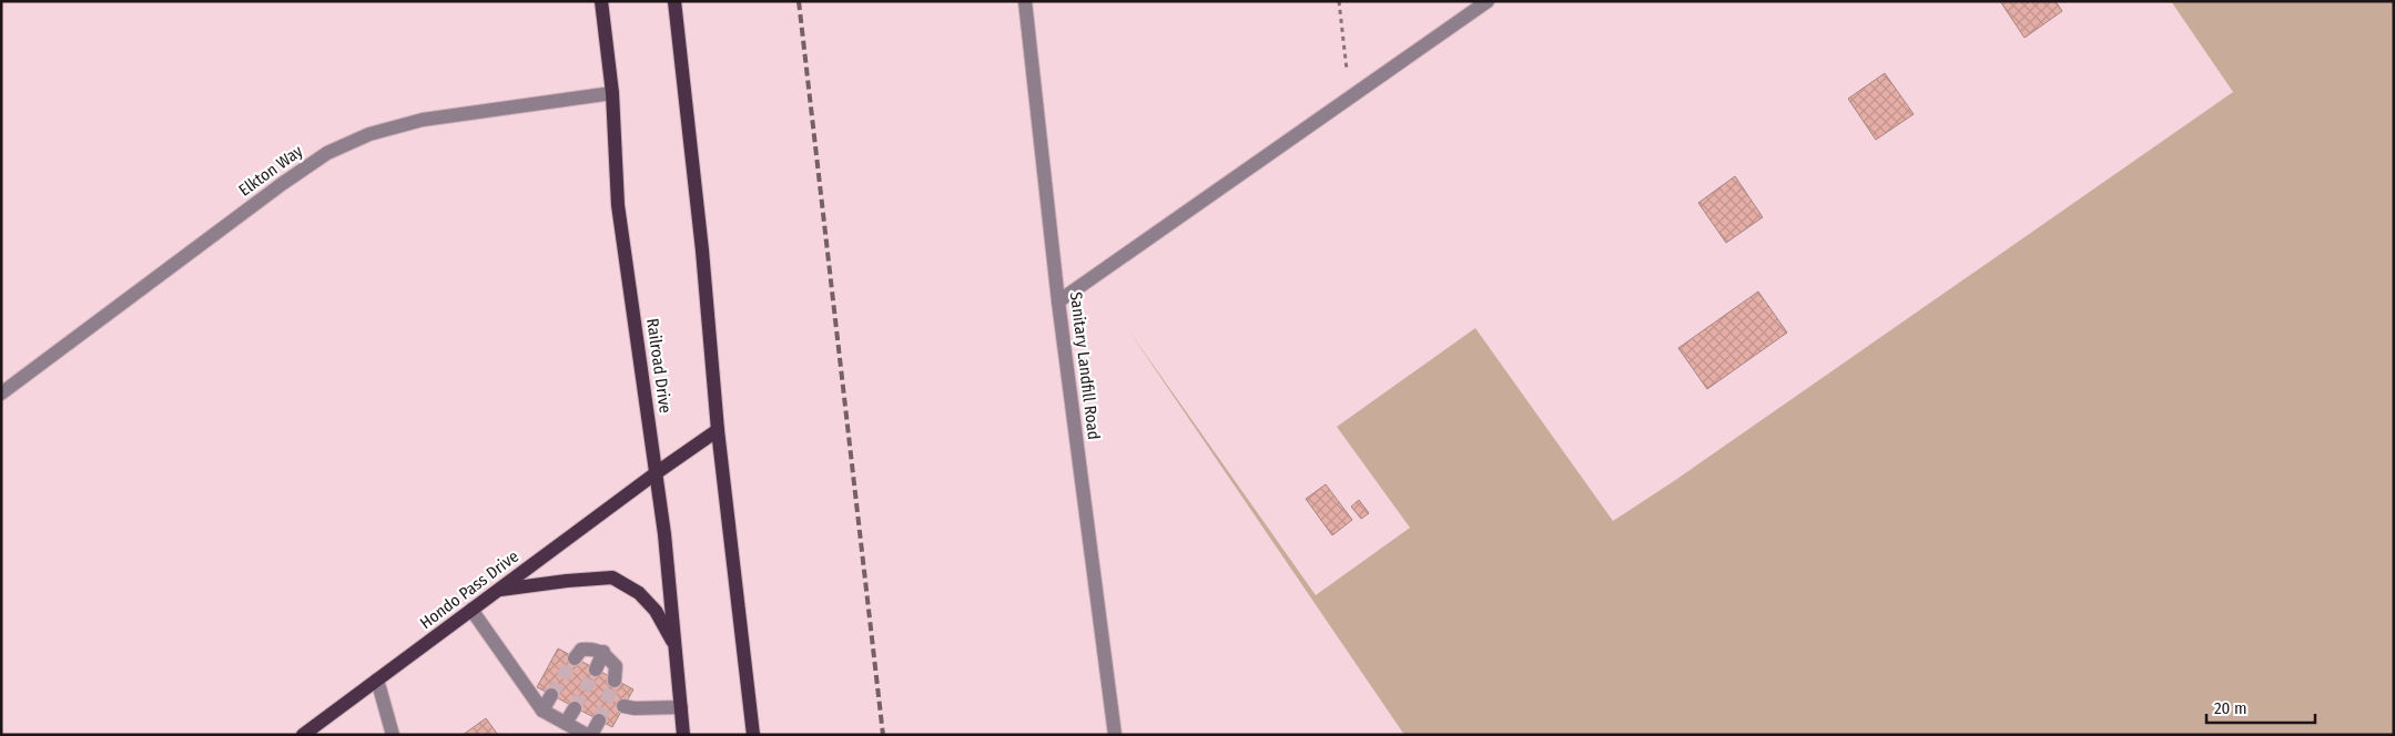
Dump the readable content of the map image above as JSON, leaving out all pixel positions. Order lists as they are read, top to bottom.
{
  "streets": {
    "main road": ["Railroad Drive", "Hondo Pass Drive"],
    "street": ["Elkton Way", "Sanitary Landfill Road"]
  },
  "crossings": [
    ["Elkton Way", "Railroad Drive"],
    ["Railroad Drive", "Hondo Pass Drive"]
  ],
  "scale_bar": "20 m"
}
